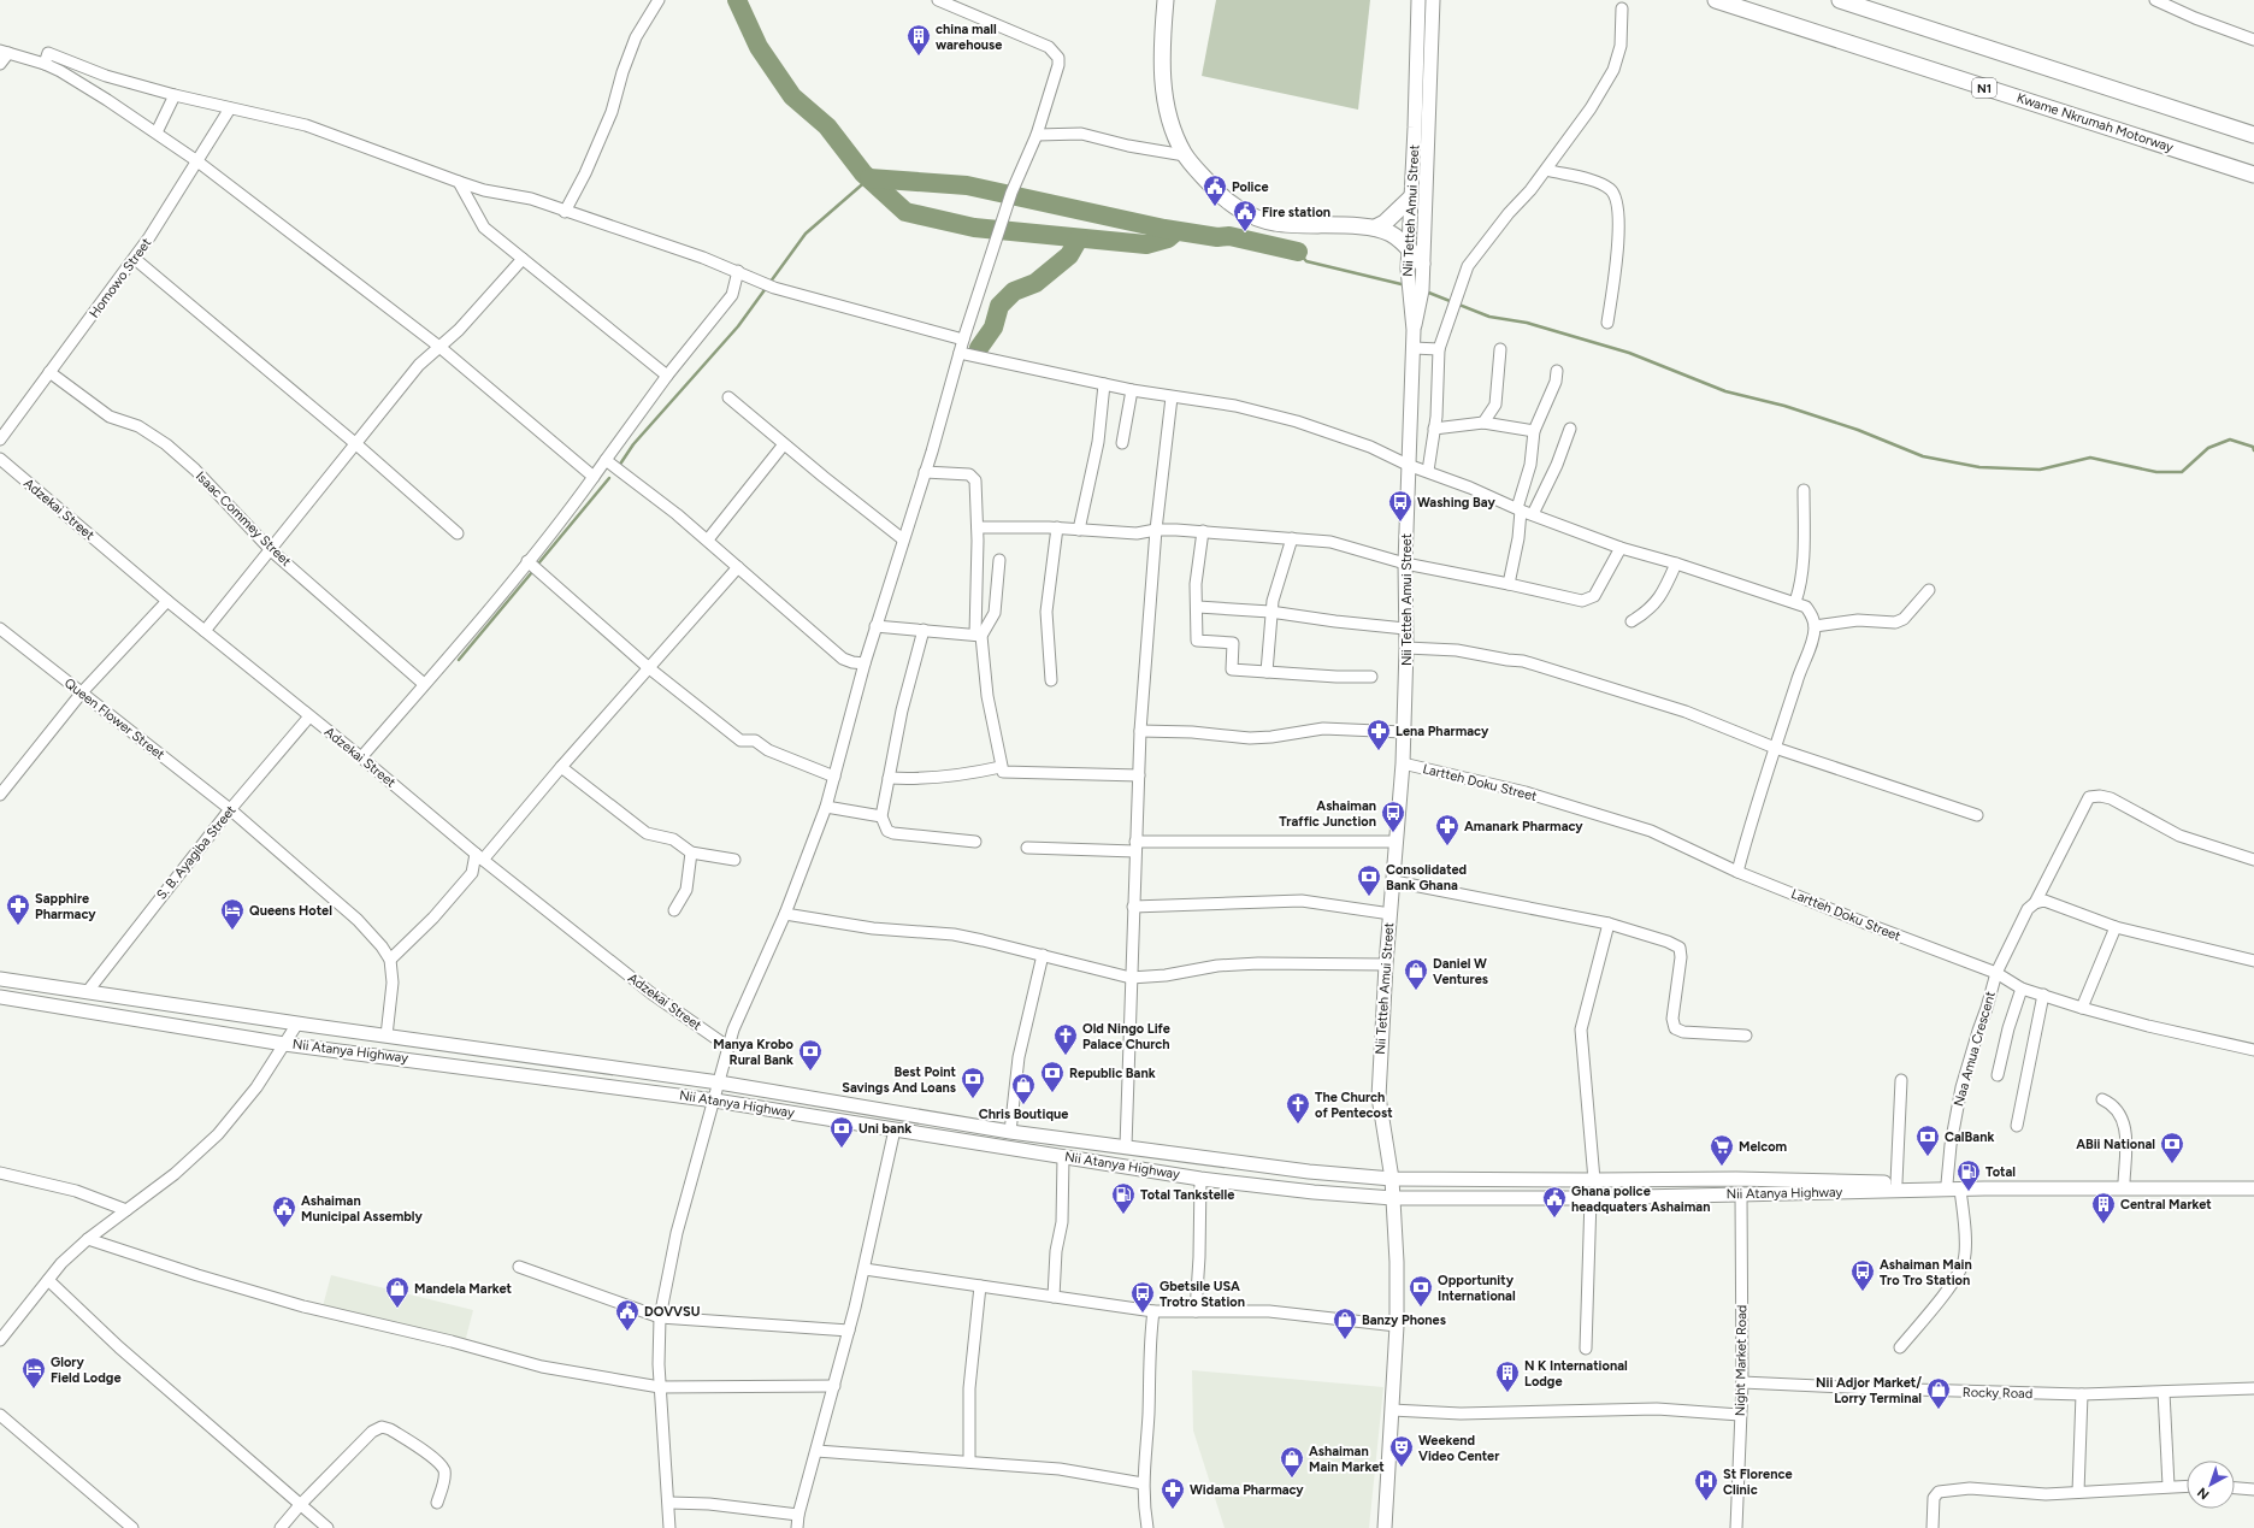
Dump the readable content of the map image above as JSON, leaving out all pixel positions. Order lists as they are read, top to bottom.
{
  "streets": {
    "highway": ["N1", "Kwame Nkrumah Motorway"],
    "main road": ["Nii Tetteh Amui Street", "Nii Atanya Highway"],
    "street": [
      "Homowo Street",
      "Adzekai Street",
      "Isaac Commey Street",
      "Queen Flower Street",
      "Lartteh Doku Street",
      "S. B. Ayagiba Street",
      "Naa Amua Crescent",
      "Night Market Road",
      "Rocky Road"
    ]
  },
  "crossings": [
    ["Nii Tetteh Amui Street", "Lartteh Doku Street"],
    ["Nii Tetteh Amui Street", "Nii Atanya Highway"],
    ["Homowo Street", "Isaac Commey Street"],
    ["Adzekai Street", "S. B. Ayagiba Street"],
    ["Queen Flower Street", "S. B. Ayagiba Street"],
    ["Lartteh Doku Street", "Naa Amua Crescent"],
    ["Nii Atanya Highway", "Night Market Road"],
    ["Night Market Road", "Rocky Road"]
  ],
  "places": {
    "building": ["china mall warehouse", "Central Market", "N K International Lodge"],
    "public building": [
      "Police",
      "Fire station",
      "Ghana police headquaters Ashaiman",
      "Ashaiman Municipal Assembly",
      "DOVVSU"
    ],
    "bus stop": [
      "Washing Bay",
      "Ashaiman Traffic Junction",
      "Ashaiman Main Tro Tro Station",
      "Gbetsile USA Trotro Station"
    ],
    "pharmacy": [
      "Lena Pharmacy",
      "Amanark Pharmacy",
      "Sapphire Pharmacy",
      "Widama Pharmacy"
    ],
    "bank": [
      "Consolidated Bank Ghana",
      "Manya Krobo Rural Bank",
      "Republic Bank",
      "Best Point Savings And Loans",
      "Uni bank",
      "CalBank",
      "ABii National",
      "Opportunity International"
    ],
    "hotel": ["Queens Hotel", "Glory Field Lodge"],
    "shop": [
      "Daniel W Ventures",
      "Chris Boutique",
      "Mandela Market",
      "Banzy Phones",
      "Nii Adjor Market/ Lorry Terminal",
      "Ashaiman Main Market"
    ],
    "church": ["Old Ningo Life Palace Church", "The Church of Pentecost"],
    "supermarket": ["Melcom"],
    "fuel station": ["Total", "Total Tankstelle"],
    "theatre": ["Weekend Video Center"],
    "hospital": ["St Florence Clinic"]
  },
  "north": "bottom left"
}
